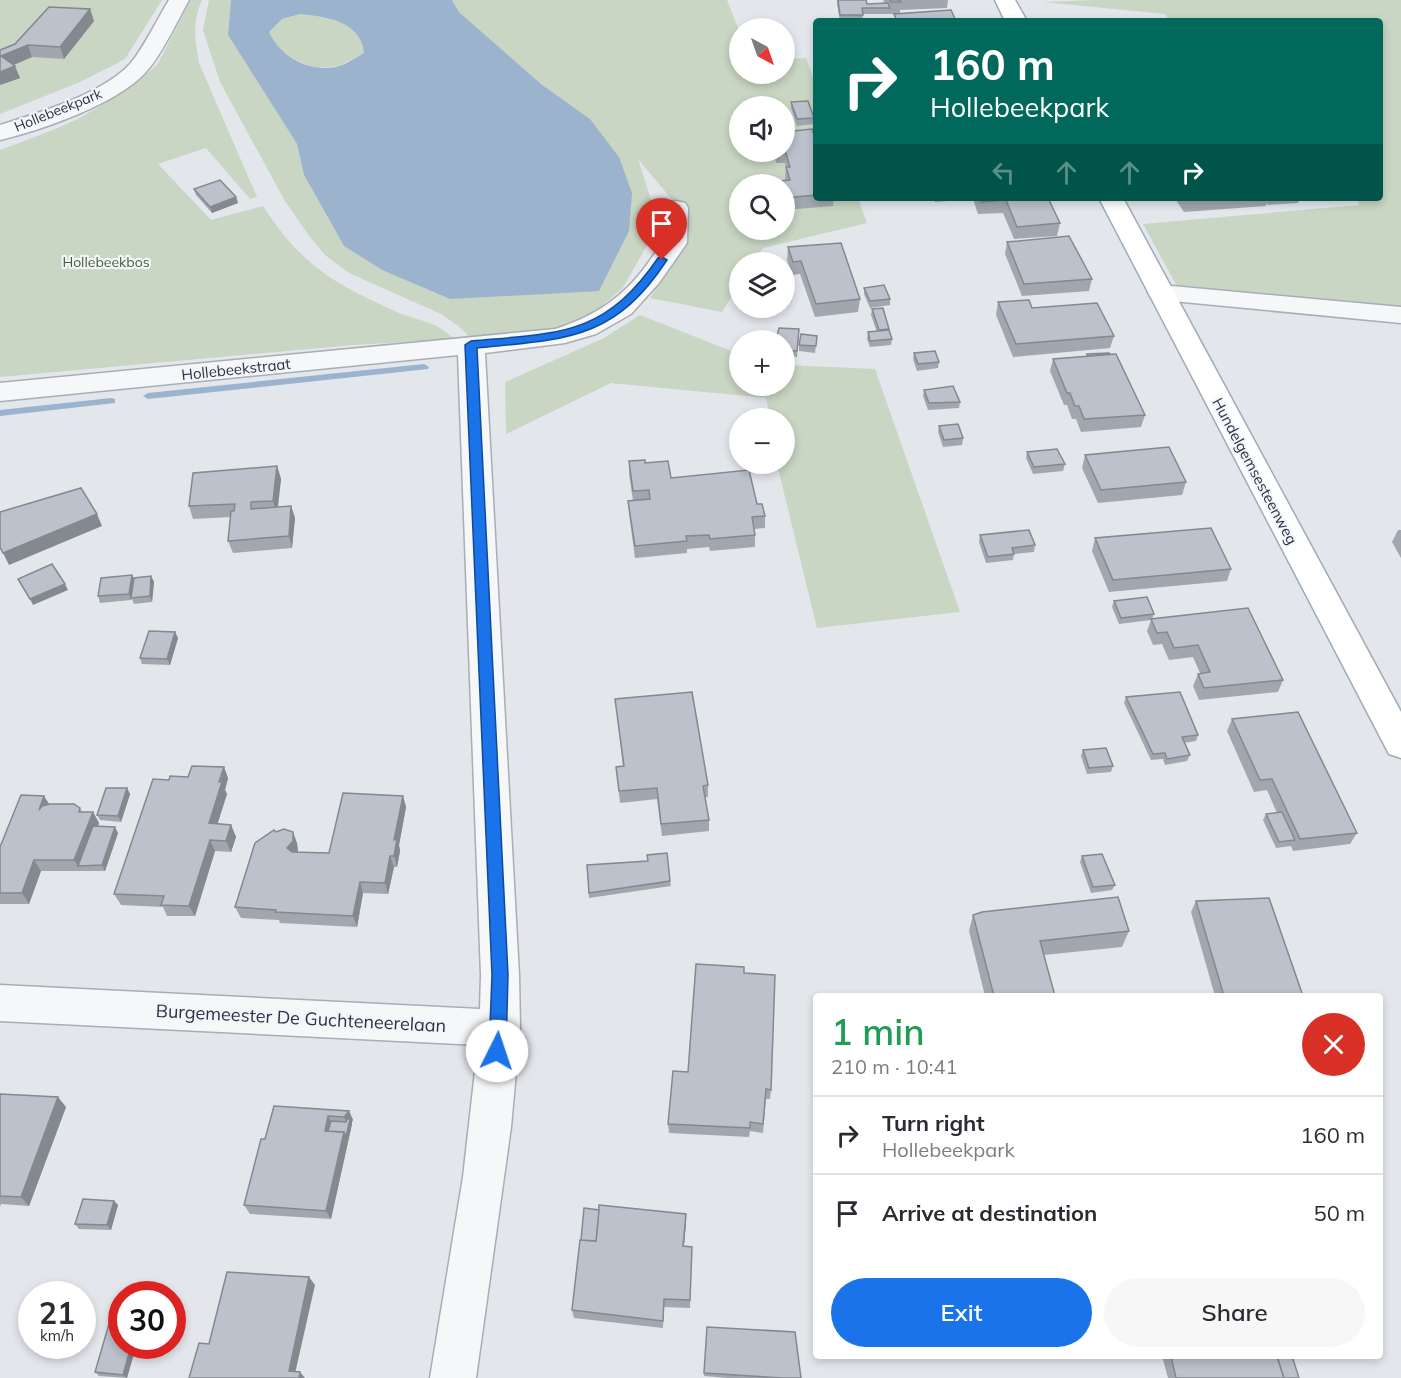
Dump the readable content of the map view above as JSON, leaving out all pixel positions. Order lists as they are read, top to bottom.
{
  "streets": {
    "main road": ["Hundelgemsesteenweg"],
    "street": ["Hollebeekpark", "Hollebeekstraat", "Burgemeester De Guchteneerelaan"]
  },
  "parks": ["Hollebeekbos"],
  "north": "bottom right",
  "page": {
    "map_buttons": ["+", "−"],
    "turn": ["160 m", "Hollebeekpark"],
    "heading": ["1 min", "210 m · 10:41"],
    "list": [
      {
        "name": "Turn right",
        "note": "Hollebeekpark",
        "value": "160 m"
      },
      {
        "name": "Arrive at destination",
        "value": "50 m"
      }
    ],
    "buttons": ["Exit", "Share"],
    "speed": "21 km/h",
    "limit": "30"
  }
}
